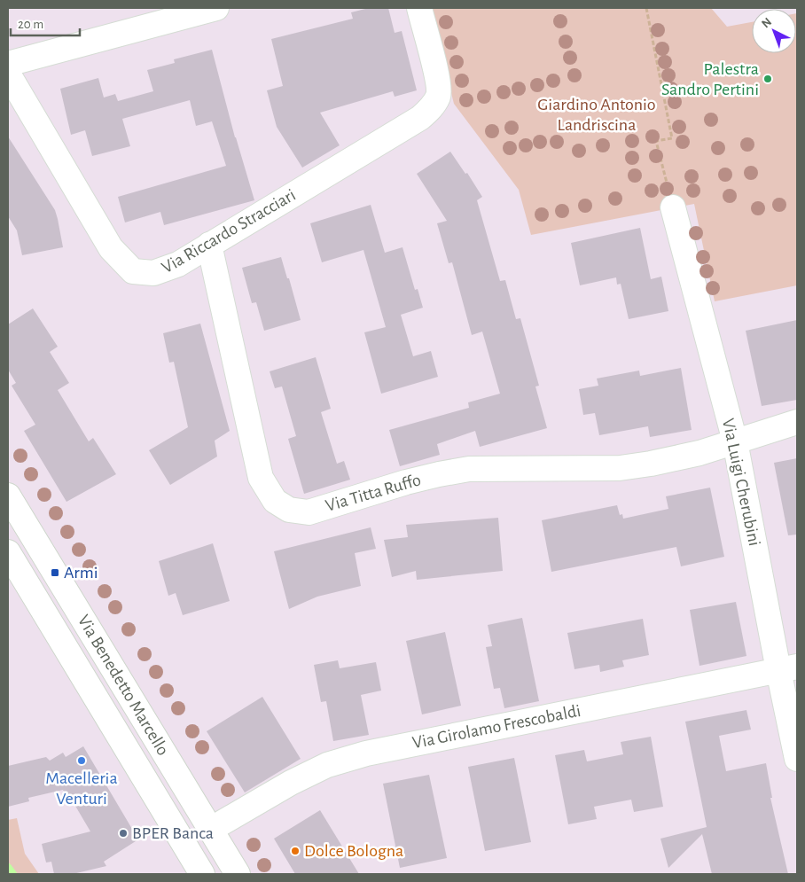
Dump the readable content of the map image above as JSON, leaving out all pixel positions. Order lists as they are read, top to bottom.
{
  "streets": {
    "street": [
      "Via Riccardo Stracciari",
      "Via Luigi Cherubini",
      "Via Titta Ruffo",
      "Via Benedetto Marcello",
      "Via Girolamo Frescobaldi"
    ]
  },
  "crossings": [
    ["Via Riccardo Stracciari", "Via Titta Ruffo"],
    ["Via Luigi Cherubini", "Via Titta Ruffo"],
    ["Via Luigi Cherubini", "Via Girolamo Frescobaldi"],
    ["Via Benedetto Marcello", "Via Girolamo Frescobaldi"]
  ],
  "parks": ["Giardino Antonio Landriscina"],
  "places": {
    "other": [
      "Palestra Sandro Pertini",
      "Macelleria Venturi",
      "BPER Banca",
      "Dolce Bologna"
    ],
    "transit": ["Armi"]
  },
  "scale_bar": "20 m",
  "north": "top left"
}
